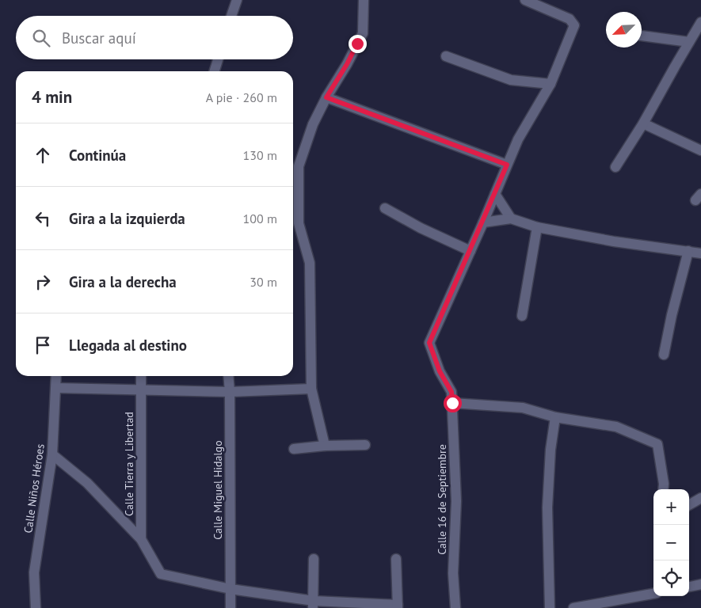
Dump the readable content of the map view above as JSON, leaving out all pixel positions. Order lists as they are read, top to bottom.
{
  "streets": {
    "street": [
      "Calle Tierra y Libertad",
      "Calle Niños Héroes",
      "Calle Miguel Hidalgo",
      "Calle 16 de Septiembre"
    ]
  },
  "north": "bottom left",
  "page": {
    "search": "Buscar aquí",
    "heading": ["4 min", "A pie · 260 m"],
    "list": [
      ["Continúa", "130 m"],
      ["Gira a la izquierda", "100 m"],
      ["Gira a la derecha", "30 m"],
      "Llegada al destino"
    ],
    "map_buttons": ["+", "−"]
  }
}
